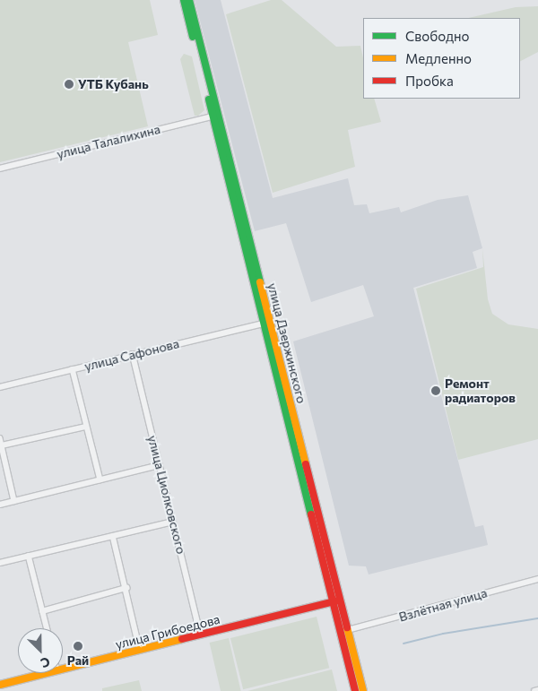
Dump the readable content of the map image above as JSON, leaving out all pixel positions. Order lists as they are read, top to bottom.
{
  "streets": {
    "main road": ["улица Дзержинского", "улица Грибоедова"],
    "street": [
      "улица Талалихина",
      "улица Сафонова",
      "улица Циолковского",
      "Взлётная улица"
    ]
  },
  "crossings": [
    ["улица Талалихина", "улица Дзержинского"],
    ["улица Дзержинского", "улица Сафонова"],
    ["улица Дзержинского", "Взлётная улица"],
    ["улица Дзержинского", "улица Грибоедова"],
    ["улица Сафонова", "улица Циолковского"],
    ["улица Циолковского", "улица Грибоедова"]
  ],
  "places": ["УТБ Кубань", "Ремонт радиаторов", "Рай"],
  "legend": ["Свободно", "Медленно", "Пробка"],
  "north": "bottom right"
}
